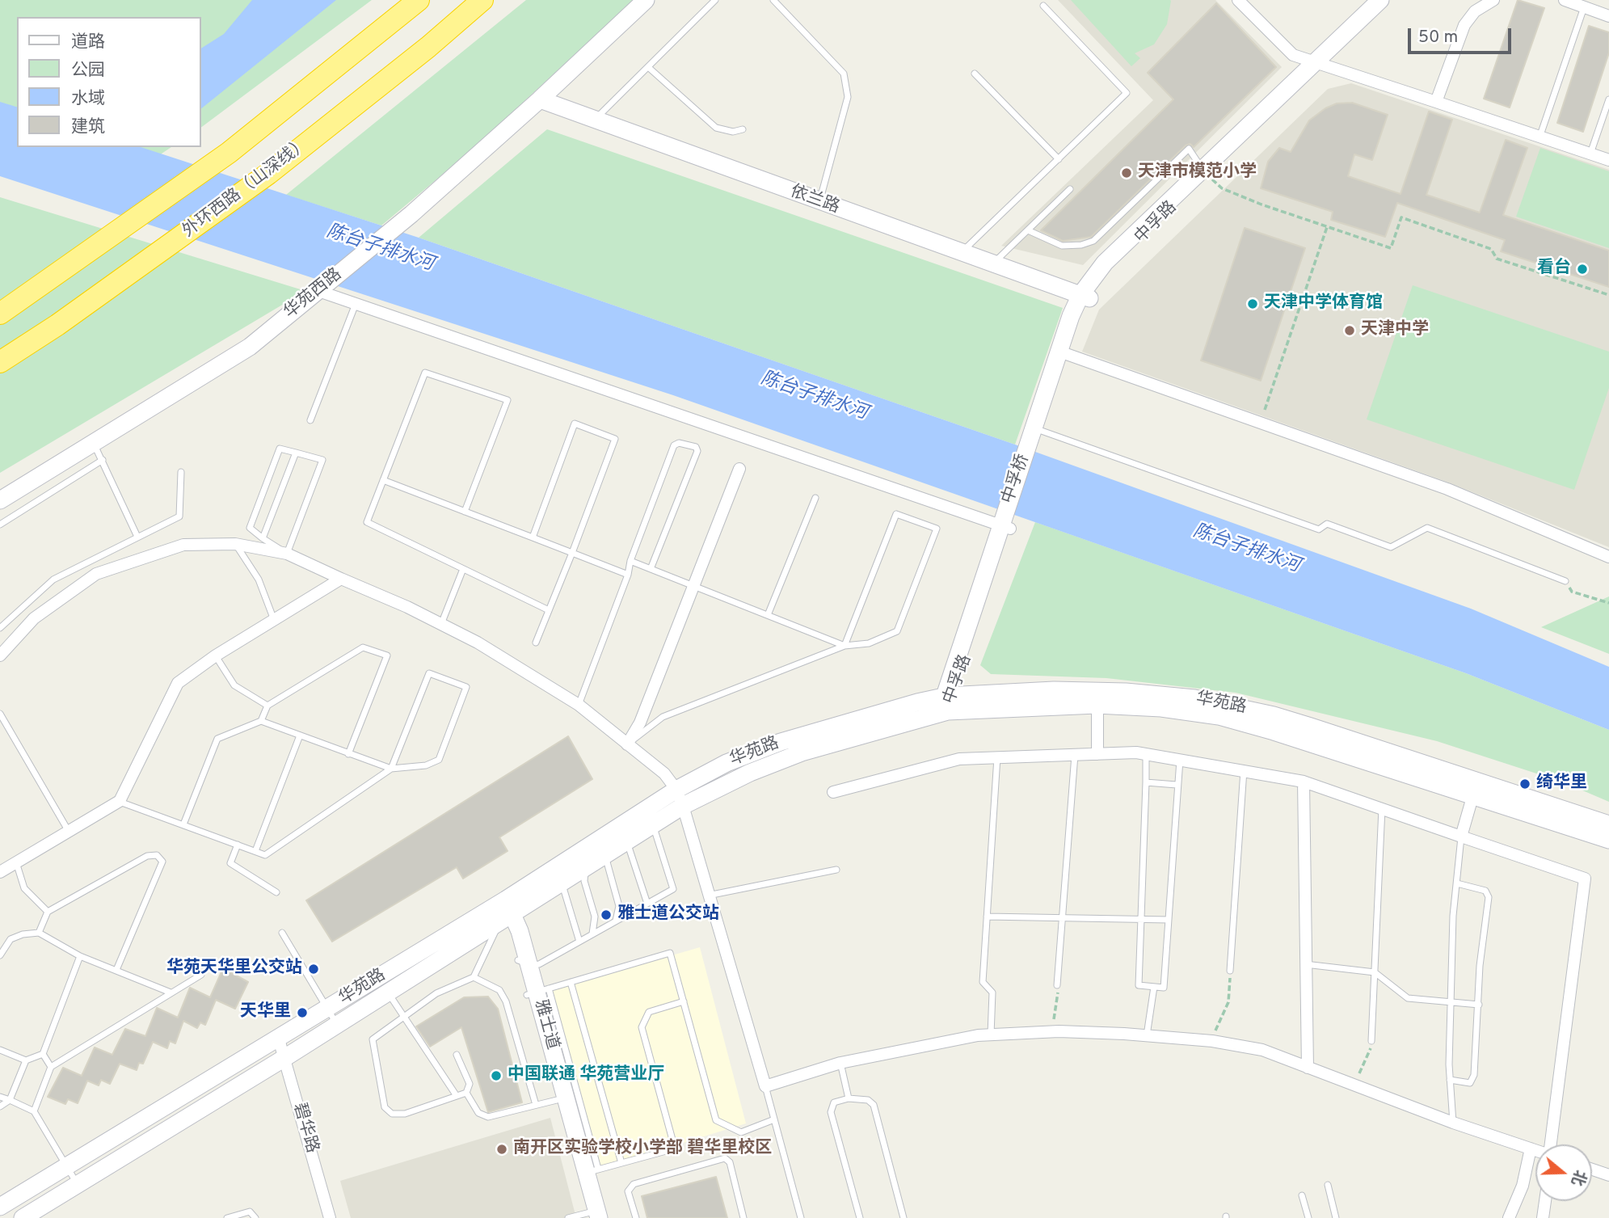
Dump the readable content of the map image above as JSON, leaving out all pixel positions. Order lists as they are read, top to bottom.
{
  "streets": {
    "highway": ["外环西路（山深线）"],
    "main road": [
      "依兰路",
      "中孚路",
      "华苑西路",
      "中孚桥",
      "华苑路",
      "雅士道"
    ],
    "street": ["碧华路"]
  },
  "crossings": [
    ["依兰路", "中孚路"],
    ["依兰路", "华苑西路"],
    ["中孚路", "中孚桥"],
    ["中孚路", "华苑路"],
    ["华苑路", "雅士道"],
    ["华苑路", "碧华路"]
  ],
  "water": ["陈台子排水河"],
  "places": [
    "天津市模范小学",
    "看台",
    "天津中学体育馆",
    "天津中学",
    "绮华里",
    "雅士道公交站",
    "华苑天华里公交站",
    "天华里",
    "中国联通 华苑营业厅",
    "南开区实验学校小学部 碧华里校区"
  ],
  "legend": [
    "道路",
    "公园",
    "水域",
    "建筑"
  ],
  "scale_bar": "50 m",
  "north": "right"
}
